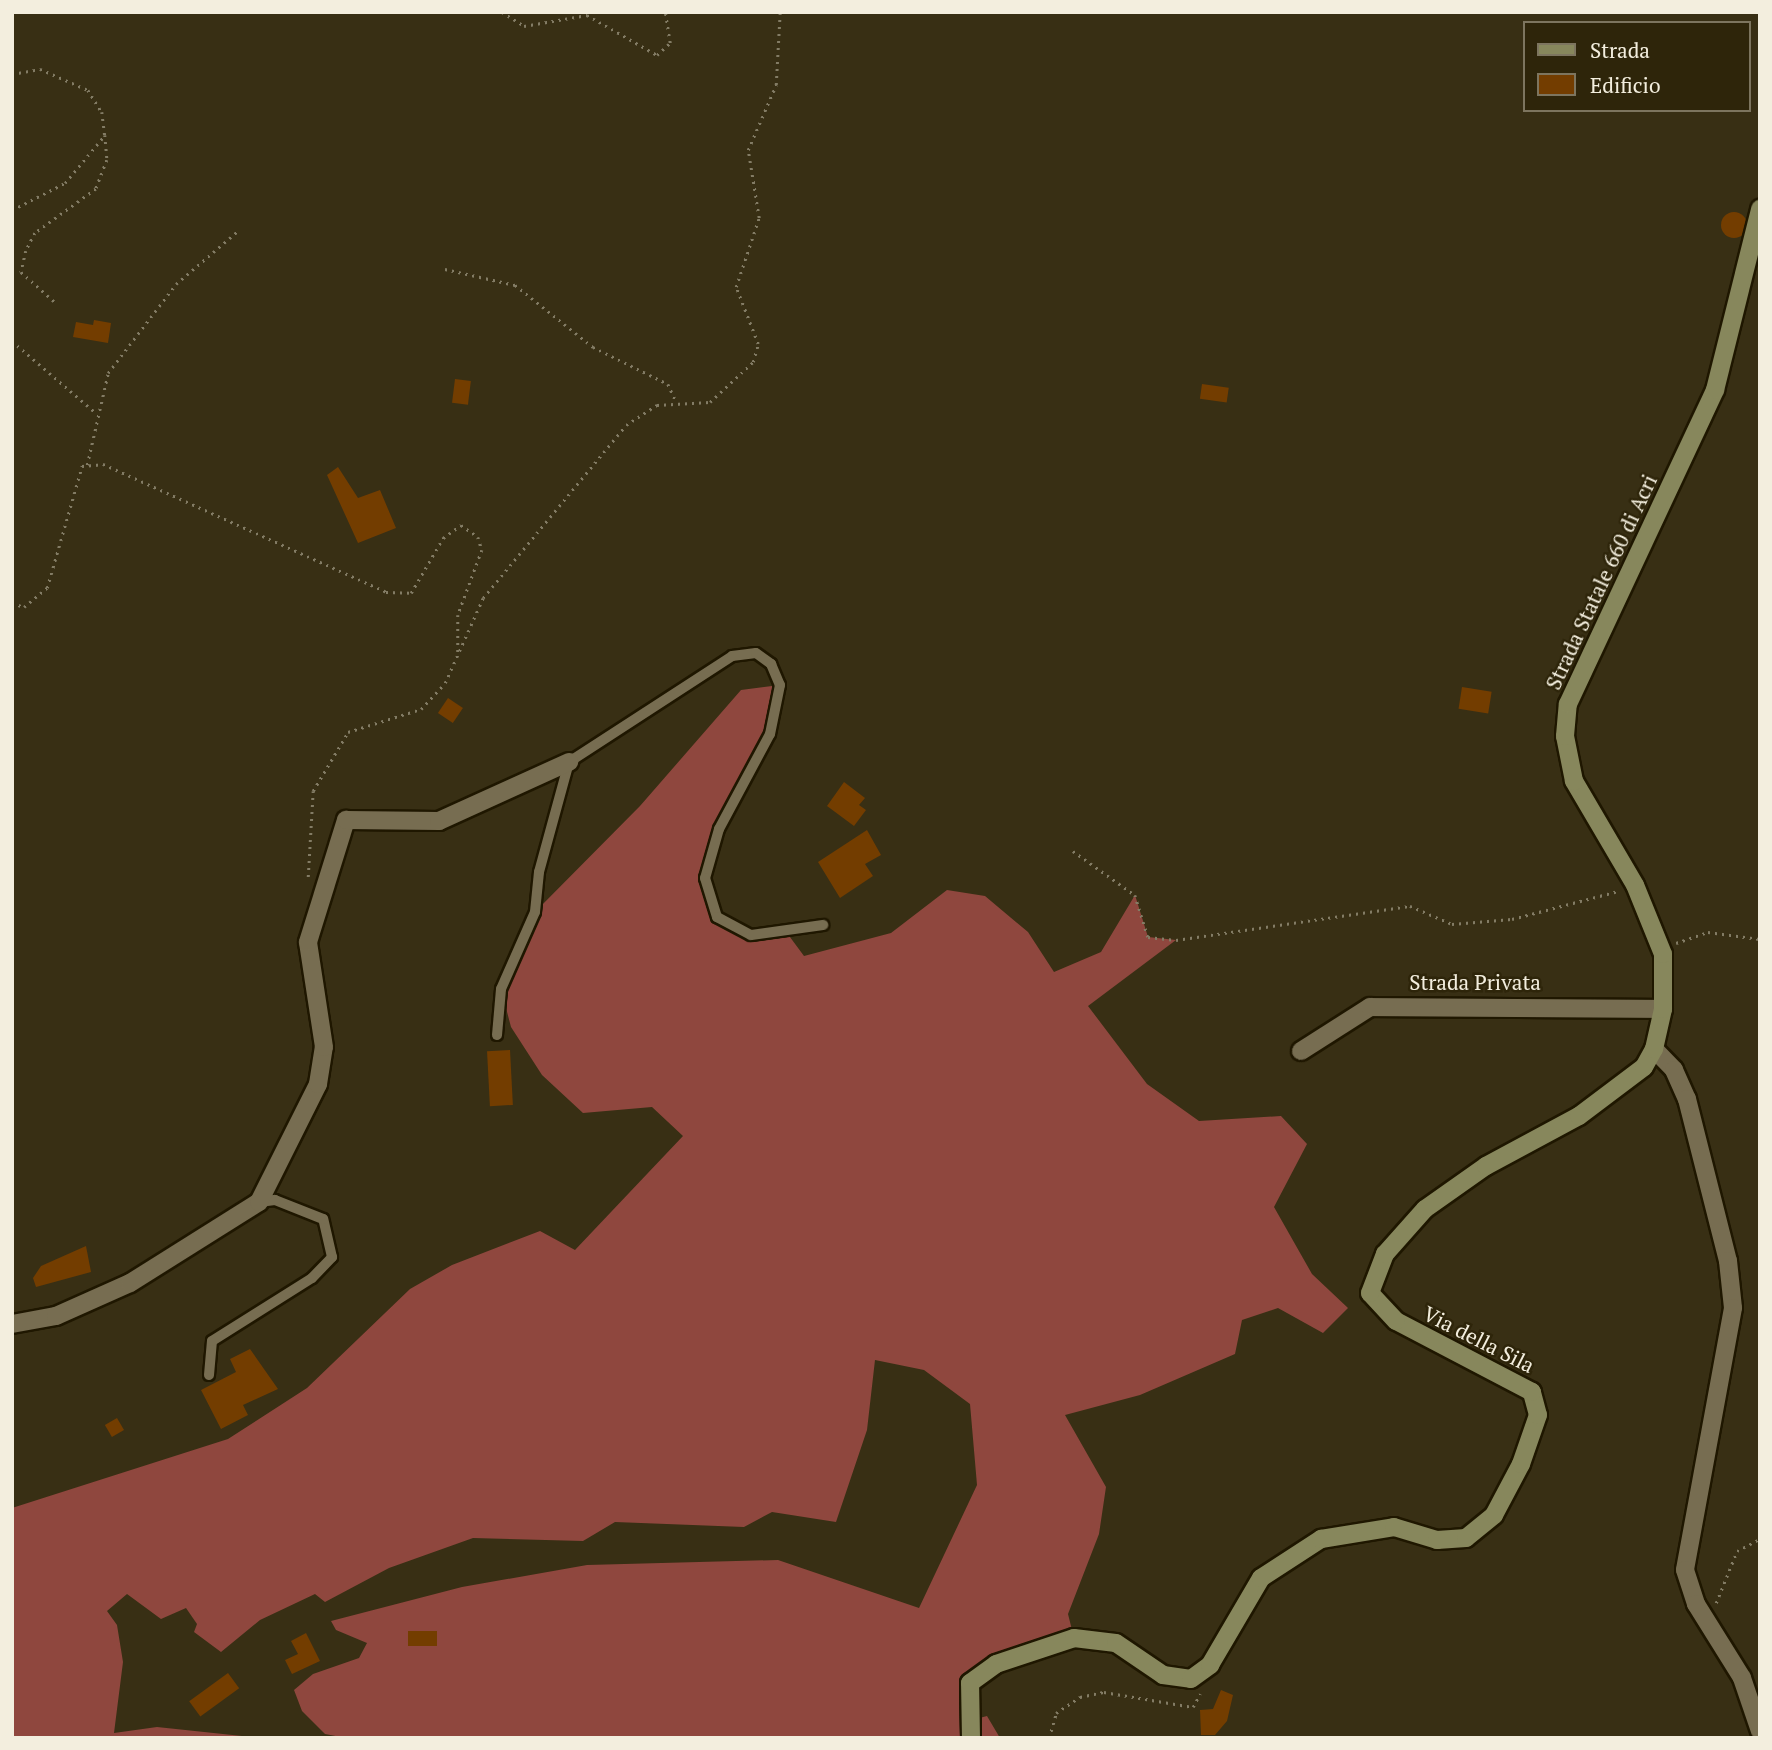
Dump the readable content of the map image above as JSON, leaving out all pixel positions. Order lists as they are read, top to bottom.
{
  "streets": {
    "main road": ["Strada Statale 660 di Acri", "Via della Sila"],
    "street": ["Strada Privata"]
  },
  "crossings": [
    ["Strada Statale 660 di Acri", "Strada Privata"],
    ["Strada Statale 660 di Acri", "Via della Sila"]
  ],
  "legend": ["Strada", "Edificio"]
}
